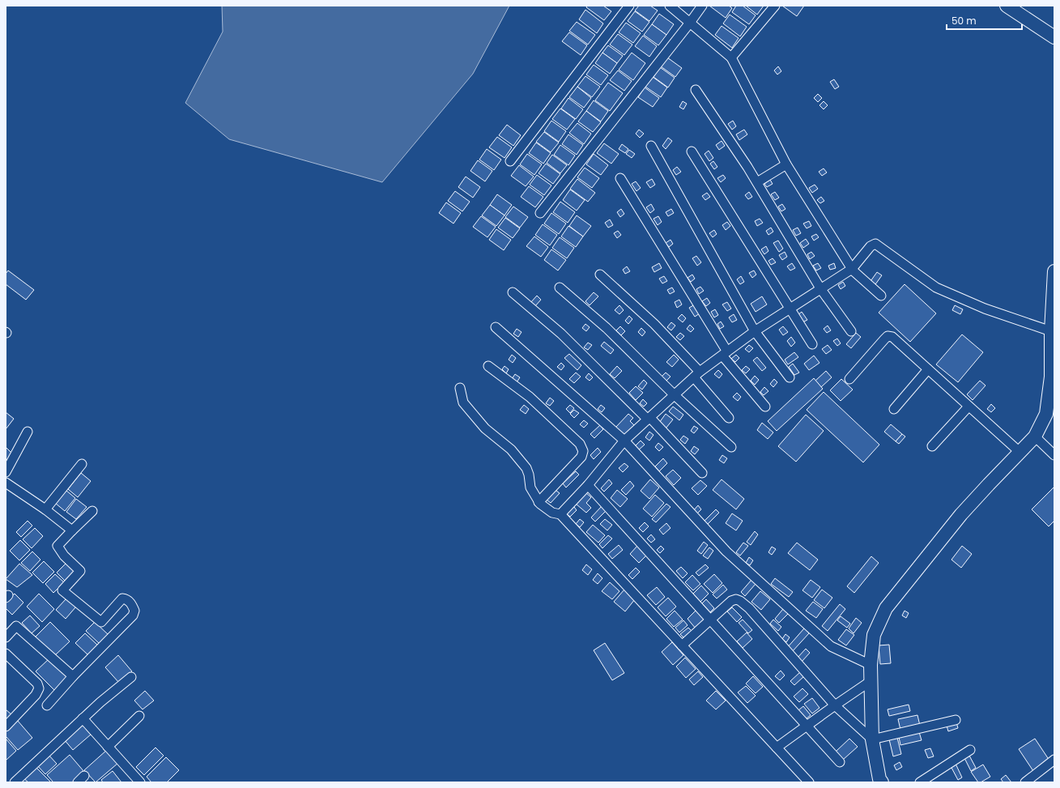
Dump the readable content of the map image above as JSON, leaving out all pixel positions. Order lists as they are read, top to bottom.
{
  "scale_bar": "50 m"
}
